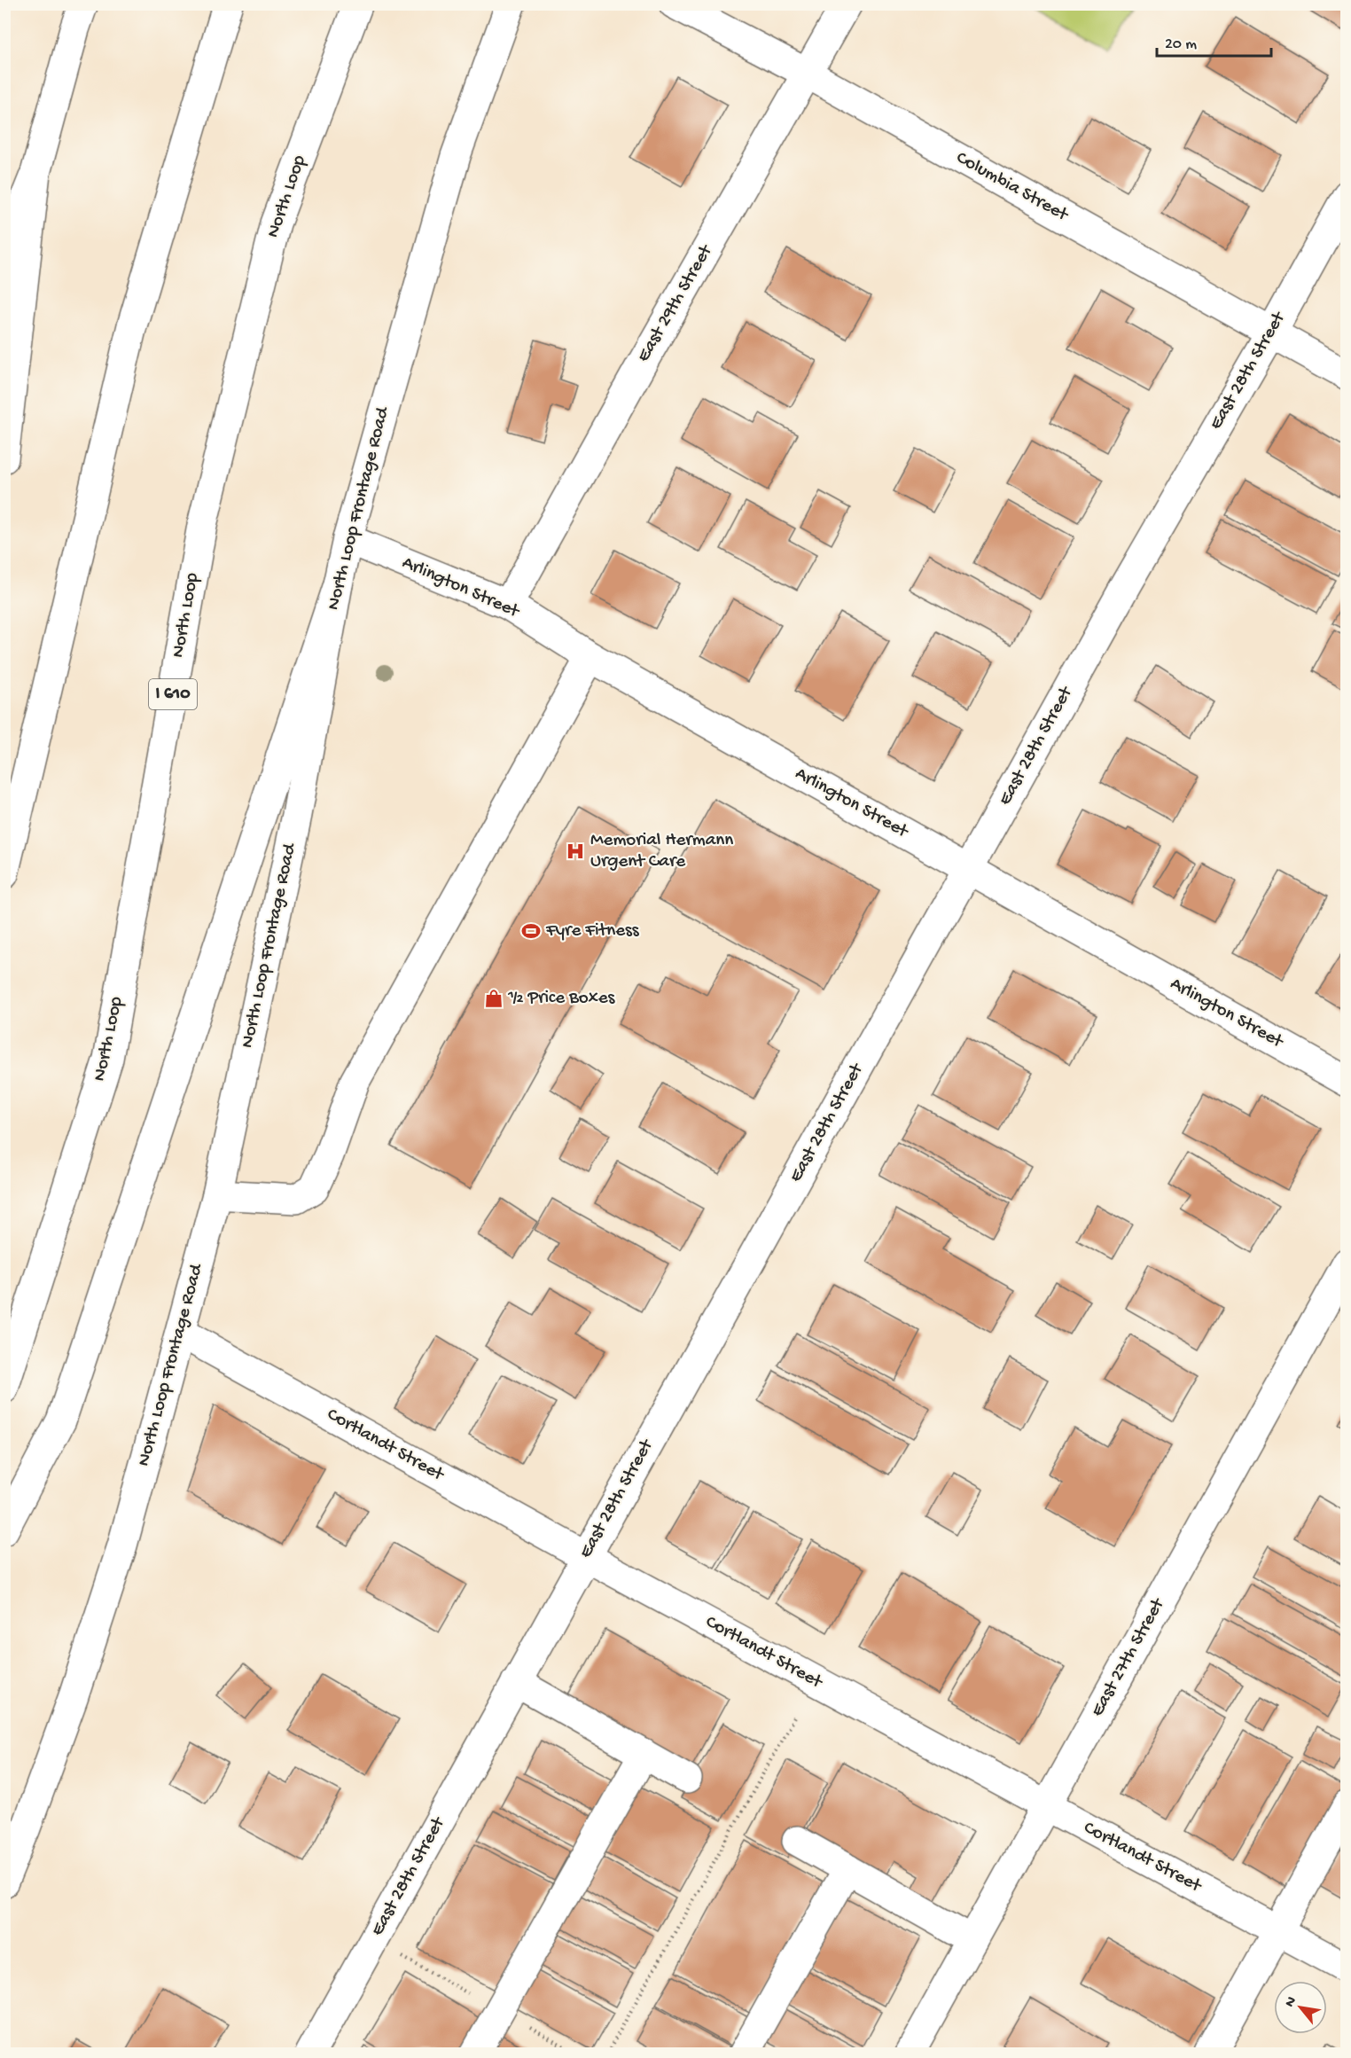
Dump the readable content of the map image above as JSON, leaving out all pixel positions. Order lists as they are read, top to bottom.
{
  "streets": {
    "main road": [
      "Columbia Street",
      "North Loop",
      "East 29th Street",
      "East 28th Street",
      "North Loop Frontage Road",
      "Arlington Street",
      "I 610",
      "Cortlandt Street",
      "East 27th Street"
    ]
  },
  "crossings": [
    ["Columbia Street", "East 29th Street"],
    ["Columbia Street", "East 28th Street"],
    ["East 29th Street", "Arlington Street"],
    ["East 28th Street", "Arlington Street"],
    ["East 28th Street", "Cortlandt Street"],
    ["North Loop Frontage Road", "Arlington Street"],
    ["North Loop Frontage Road", "Cortlandt Street"],
    ["Cortlandt Street", "East 27th Street"]
  ],
  "places": {
    "hospital": ["Memorial Hermann Urgent Care"],
    "sports": ["Fyre Fitness"],
    "shop": ["½ Price Boxes"]
  },
  "scale_bar": "20 m",
  "north": "top left"
}
